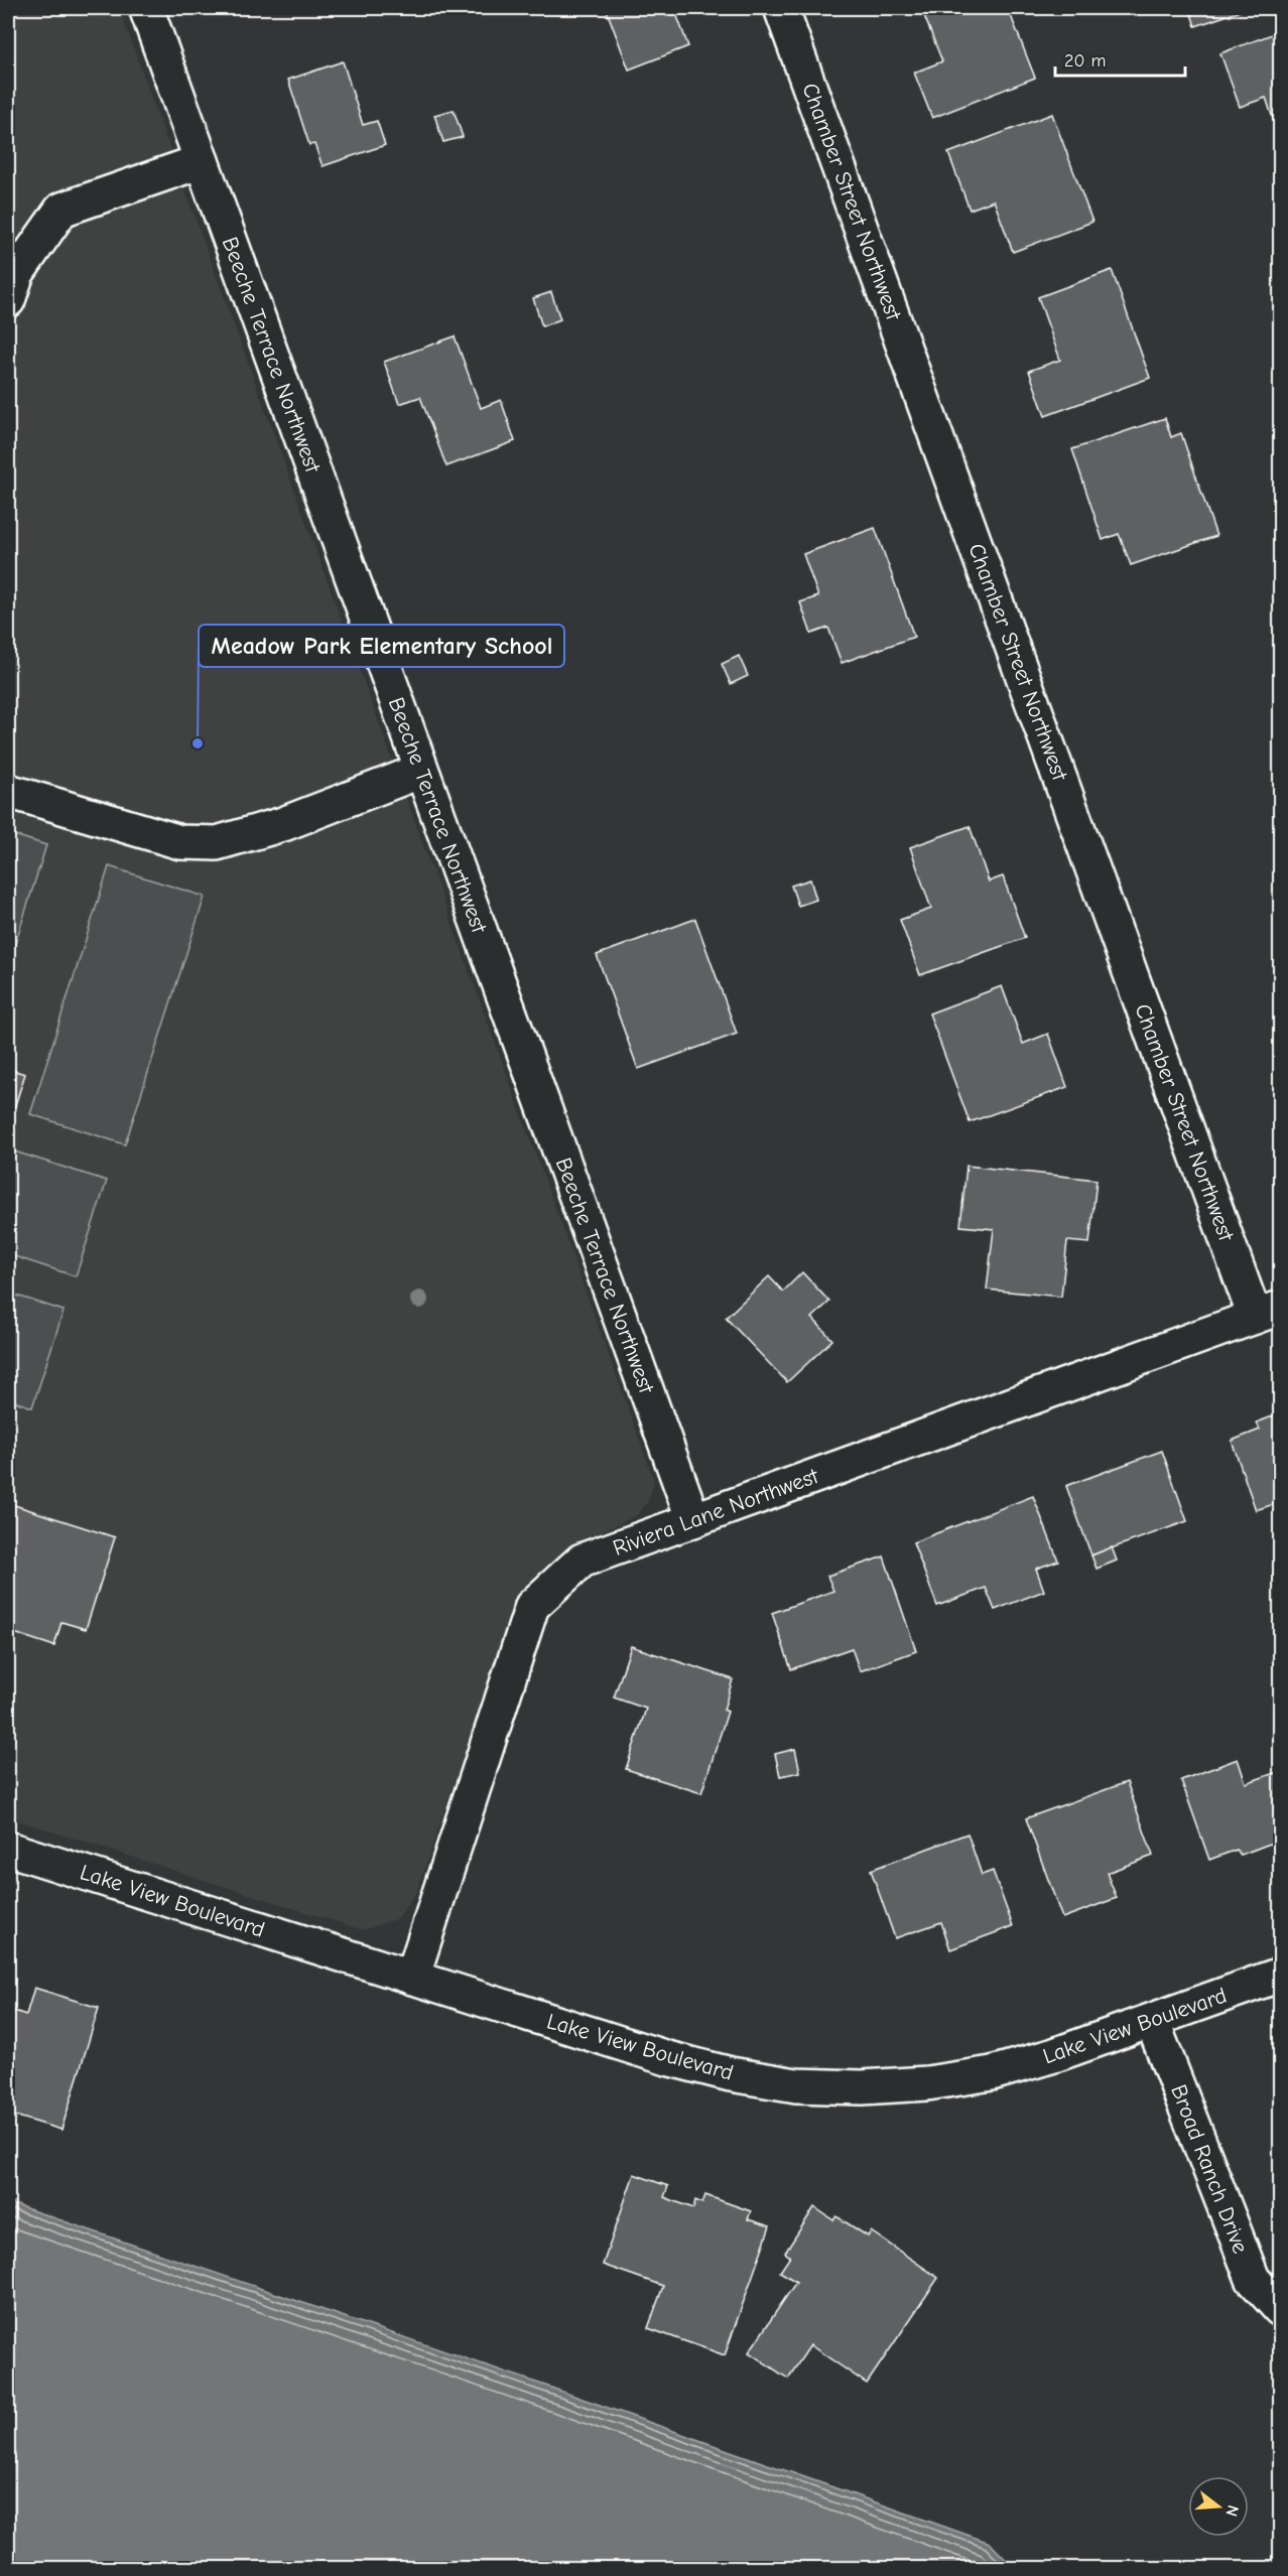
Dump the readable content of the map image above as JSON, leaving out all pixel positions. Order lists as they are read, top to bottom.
{
  "streets": {
    "street": [
      "Chamber Street Northwest",
      "Beeche Terrace Northwest",
      "Riviera Lane Northwest",
      "Lake View Boulevard",
      "Broad Ranch Drive"
    ]
  },
  "crossings": [
    ["Chamber Street Northwest", "Riviera Lane Northwest"],
    ["Beeche Terrace Northwest", "Riviera Lane Northwest"],
    ["Riviera Lane Northwest", "Lake View Boulevard"],
    ["Lake View Boulevard", "Broad Ranch Drive"]
  ],
  "places": ["Meadow Park Elementary School"],
  "scale_bar": "20 m",
  "north": "right"
}
